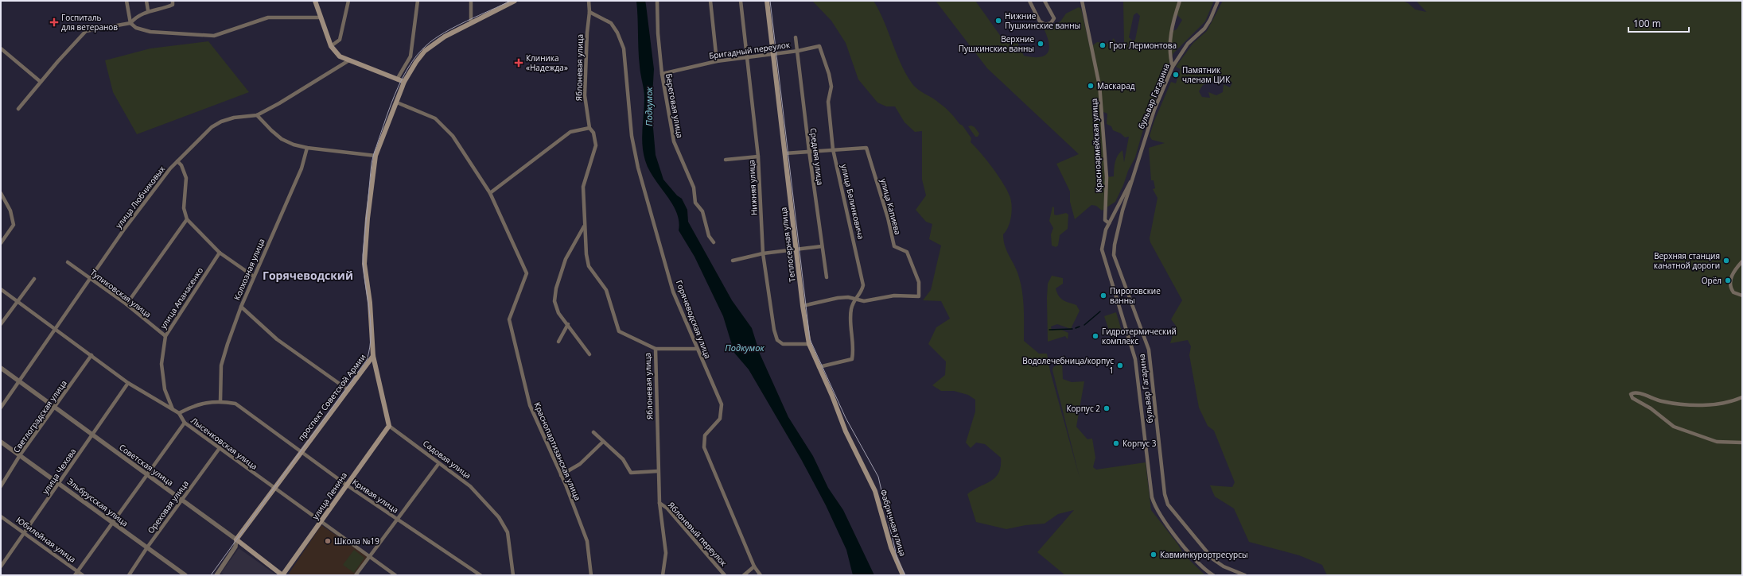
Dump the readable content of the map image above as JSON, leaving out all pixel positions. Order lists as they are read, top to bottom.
{
  "streets": {
    "main road": [
      "Теплосерная улица",
      "проспект Советской Армии",
      "Советская улица",
      "улица Ленина",
      "Фабричная улица"
    ],
    "street": [
      "Бригадный переулок",
      "Яблоневая улица",
      "бульвар Гагарина",
      "Береговая улица",
      "Красноармейская улица",
      "Средняя улица",
      "Нижняя улица",
      "улица Любчиковых",
      "улица Белинковича",
      "улица Капиева",
      "Колхозная улица",
      "Тупиковская улица",
      "улица Апанасенко",
      "Горячеводская улица",
      "Светлоградская улица",
      "Лысенковская улица",
      "Краснопартизанская улица",
      "Садовая улица",
      "улица Чехова",
      "Кривая улица",
      "Эльбрусская улица",
      "Ореховая улица",
      "Яблоневый переулок",
      "Юбилейная улица"
    ]
  },
  "crossings": [
    ["Бригадный переулок", "Береговая улица"],
    ["Бригадный переулок", "Средняя улица"],
    ["Бригадный переулок", "Нижняя улица"],
    ["Бригадный переулок", "улица Белинковича"],
    ["Бригадный переулок", "Теплосерная улица"],
    ["Яблоневая улица", "Горячеводская улица"],
    ["Яблоневая улица", "Яблоневый переулок"],
    ["бульвар Гагарина", "Красноармейская улица"],
    ["Нижняя улица", "Теплосерная улица"],
    ["улица Любчиковых", "Тупиковская улица"],
    ["улица Любчиковых", "Лысенковская улица"],
    ["улица Любчиковых", "Советская улица"],
    ["улица Белинковича", "улица Капиева"],
    ["улица Белинковича", "Теплосерная улица"],
    ["Теплосерная улица", "Фабричная улица"],
    ["Колхозная улица", "Кривая улица"],
    ["Тупиковская улица", "улица Апанасенко"],
    ["улица Апанасенко", "Лысенковская улица"],
    ["проспект Советской Армии", "Лысенковская улица"],
    ["проспект Советской Армии", "Краснопартизанская улица"],
    ["проспект Советской Армии", "Советская улица"],
    ["проспект Советской Армии", "Кривая улица"],
    ["Светлоградская улица", "Лысенковская улица"],
    ["Светлоградская улица", "Советская улица"],
    ["Светлоградская улица", "Эльбрусская улица"],
    ["Лысенковская улица", "улица Чехова"],
    ["Лысенковская улица", "улица Ленина"],
    ["Лысенковская улица", "Кривая улица"],
    ["Лысенковская улица", "Ореховая улица"],
    ["Садовая улица", "улица Ленина"],
    ["Советская улица", "улица Чехова"],
    ["Советская улица", "улица Ленина"],
    ["Советская улица", "Ореховая улица"],
    ["улица Чехова", "Эльбрусская улица"],
    ["улица Чехова", "Юбилейная улица"],
    ["улица Ленина", "Кривая улица"],
    ["Эльбрусская улица", "Ореховая улица"]
  ],
  "districts": ["Горячеводский"],
  "water": ["Подкумок"],
  "places": {
    "other": [
      "Нижние Пушкинские ванны",
      "Верхние Пушкинские ванны",
      "Грот Лермонтова",
      "Памятник членам ЦИК",
      "Маскарад",
      "Верхняя станция канатной дороги",
      "Орёл",
      "Пироговские ванны",
      "Гидротермический комплекс",
      "Водолечебница/корпус 1",
      "Корпус 2",
      "Корпус 3",
      "Школа №19",
      "Кавминкурортресурсы"
    ],
    "health": ["Госпиталь для ветеранов", "Клиника «Надежда»"]
  },
  "scale_bar": "100 m"
}
